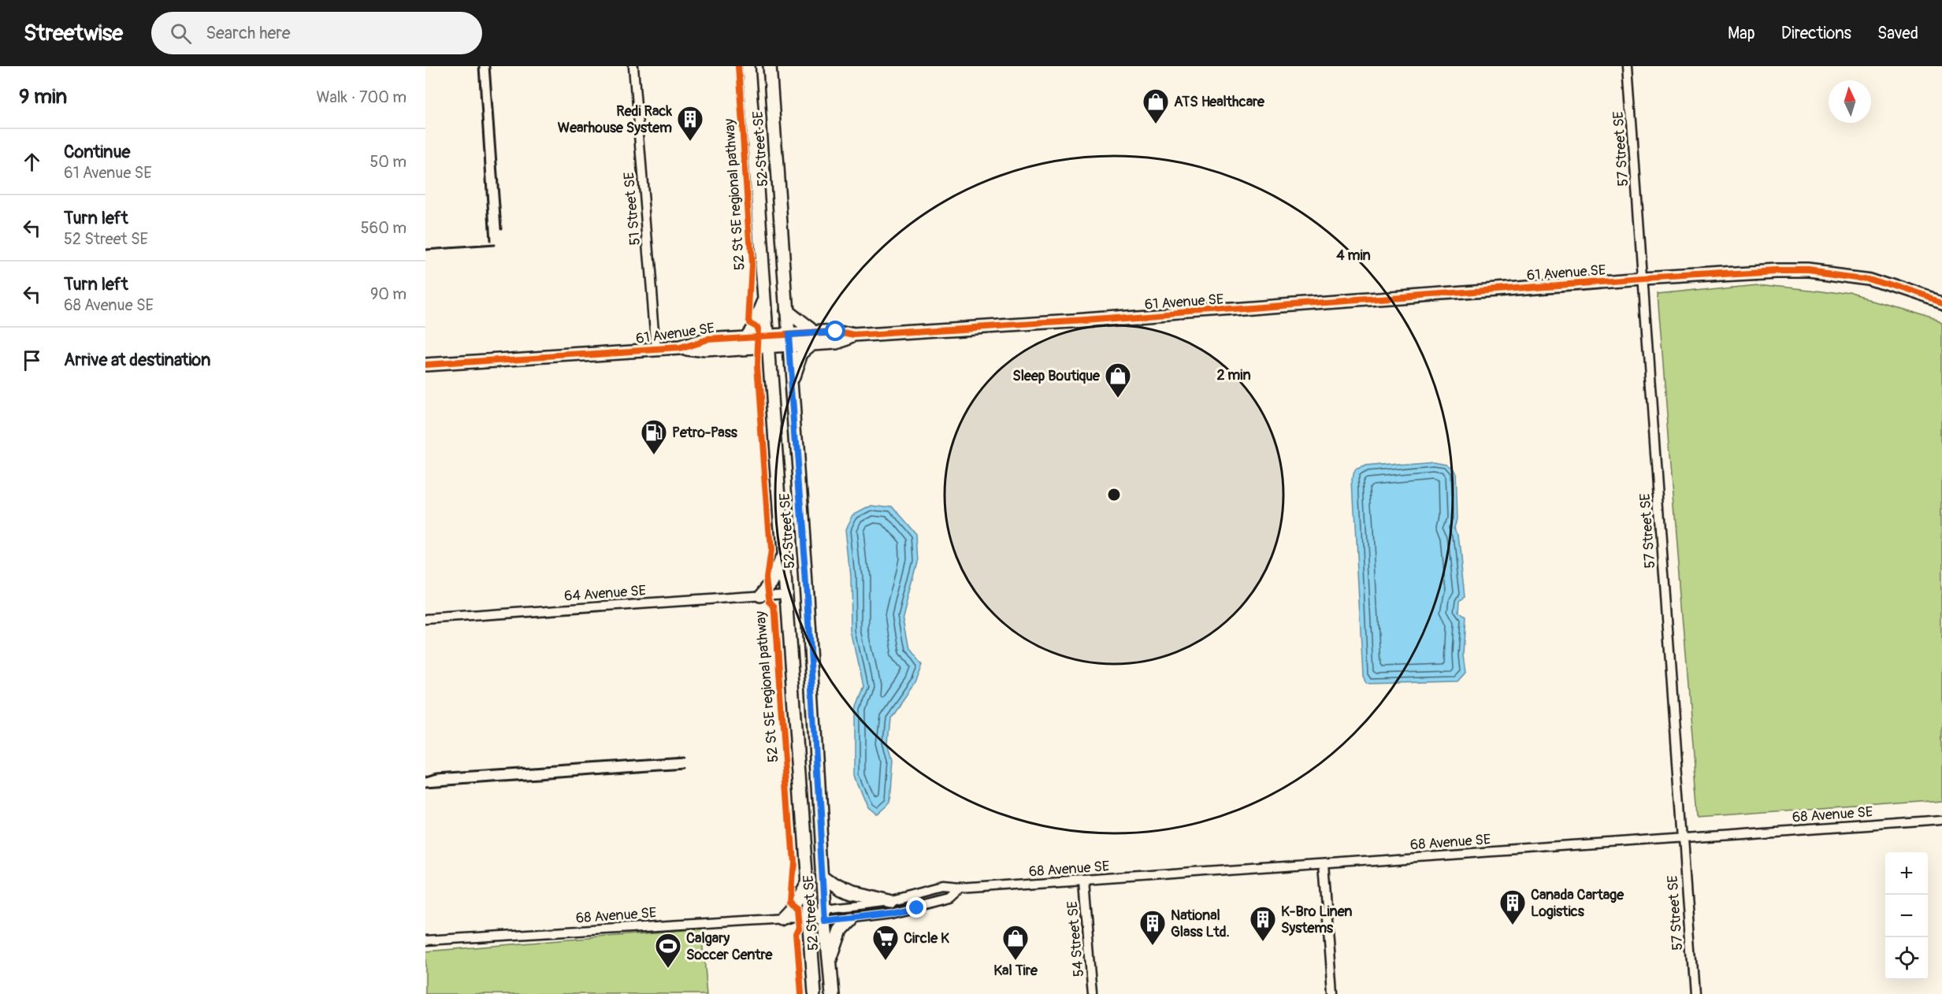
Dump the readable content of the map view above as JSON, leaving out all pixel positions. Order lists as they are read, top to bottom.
{
  "streets": {
    "main road": ["52 Street SE", "61 Avenue SE"],
    "street": [
      "57 Street SE",
      "51 Street SE",
      "64 Avenue SE",
      "68 Avenue SE",
      "54 Street SE"
    ],
    "cycle path": ["52 St SE regional pathway"]
  },
  "crossings": [
    ["52 Street SE", "61 Avenue SE"],
    ["52 Street SE", "64 Avenue SE"],
    ["52 Street SE", "68 Avenue SE"],
    ["57 Street SE", "61 Avenue SE"],
    ["57 Street SE", "68 Avenue SE"],
    ["51 Street SE", "61 Avenue SE"],
    ["68 Avenue SE", "54 Street SE"]
  ],
  "places": {
    "shop": ["ATS Healthcare", "Sleep Boutique", "Kal Tire"],
    "building": [
      "Redi Rack Wearhouse System",
      "Canada Cartage Logistics",
      "K-Bro Linen Systems",
      "National Glass Ltd."
    ],
    "fuel station": ["Petro-Pass"],
    "supermarket": ["Circle K"],
    "sports": ["Calgary Soccer Centre"]
  },
  "north": "top",
  "page": {
    "header": "Streetwise",
    "search": "Search here",
    "nav": ["Map", "Directions", "Saved"],
    "heading": ["9 min", "Walk · 700 m"],
    "list": [
      ["Continue", "61 Avenue SE", "50 m"],
      ["Turn left", "52 Street SE", "560 m"],
      ["Turn left", "68 Avenue SE", "90 m"],
      "Arrive at destination"
    ],
    "map_buttons": ["+", "−"]
  },
  "rings": ["4 min", "2 min"]
}
